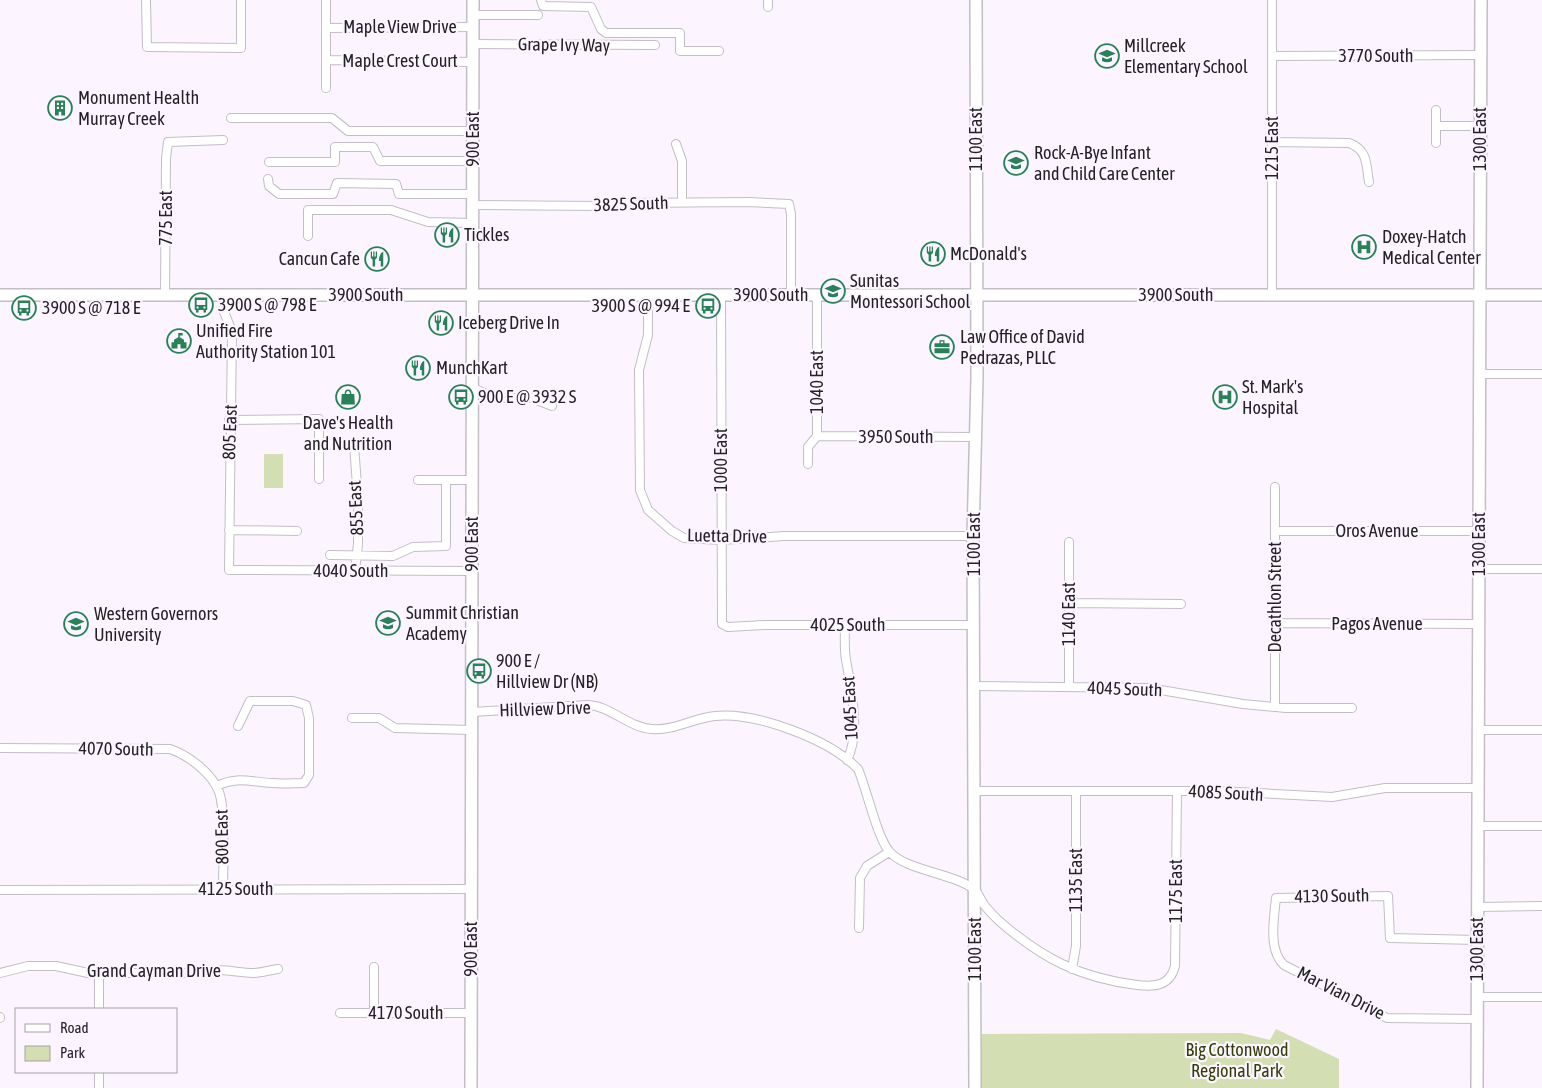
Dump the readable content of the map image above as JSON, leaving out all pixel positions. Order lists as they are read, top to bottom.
{
  "streets": {
    "main road": [
      "900 East",
      "1100 East",
      "1300 East",
      "3900 South"
    ],
    "street": [
      "Maple View Drive",
      "Grape Ivy Way",
      "3770 South",
      "Maple Crest Court",
      "1215 East",
      "3825 South",
      "775 East",
      "1040 East",
      "805 East",
      "3950 South",
      "1000 East",
      "855 East",
      "Oros Avenue",
      "Luetta Drive",
      "4040 South",
      "Decathlon Street",
      "1140 East",
      "Pagos Avenue",
      "4025 South",
      "4045 South",
      "1045 East",
      "Hillview Drive",
      "4070 South",
      "4085 South",
      "800 East",
      "1135 East",
      "4125 South",
      "1175 East",
      "4130 South",
      "Grand Cayman Drive",
      "Mar Vian Drive",
      "4170 South"
    ]
  },
  "crossings": [
    ["Maple View Drive", "Maple Crest Court"],
    ["Maple View Drive", "900 East"],
    ["Grape Ivy Way", "900 East"],
    ["3770 South", "1300 East"],
    ["3770 South", "1215 East"],
    ["Maple Crest Court", "900 East"],
    ["900 East", "3825 South"],
    ["900 East", "3900 South"],
    ["900 East", "4040 South"],
    ["900 East", "Hillview Drive"],
    ["900 East", "4125 South"],
    ["900 East", "4170 South"],
    ["1100 East", "3900 South"],
    ["1100 East", "3950 South"],
    ["1100 East", "Luetta Drive"],
    ["1100 East", "4025 South"],
    ["1100 East", "4045 South"],
    ["1100 East", "4085 South"],
    ["1300 East", "3900 South"],
    ["1300 East", "Oros Avenue"],
    ["1300 East", "Pagos Avenue"],
    ["1300 East", "4085 South"],
    ["1300 East", "4130 South"],
    ["1300 East", "Mar Vian Drive"],
    ["1215 East", "3900 South"],
    ["3825 South", "3900 South"],
    ["775 East", "3900 South"],
    ["3900 South", "1040 East"],
    ["3900 South", "805 East"],
    ["3900 South", "1000 East"],
    ["3900 South", "Luetta Drive"],
    ["1040 East", "3950 South"],
    ["805 East", "4040 South"],
    ["1000 East", "Luetta Drive"],
    ["1000 East", "4025 South"],
    ["855 East", "4040 South"],
    ["Oros Avenue", "Decathlon Street"],
    ["Decathlon Street", "Pagos Avenue"],
    ["Decathlon Street", "4045 South"],
    ["1140 East", "4045 South"],
    ["4025 South", "1045 East"],
    ["1045 East", "Hillview Drive"],
    ["4070 South", "800 East"],
    ["4085 South", "1135 East"],
    ["4085 South", "1175 East"],
    ["800 East", "4125 South"],
    ["1135 East", "1175 East"],
    ["4130 South", "Mar Vian Drive"]
  ],
  "parks": ["Big Cottonwood Regional Park"],
  "places": {
    "school or university": [
      "Millcreek Elementary School",
      "Rock-A-Bye Infant and Child Care Center",
      "Sunitas Montessori School",
      "Summit Christian Academy",
      "Western Governors University"
    ],
    "building": ["Monument Health Murray Creek"],
    "restaurant": [
      "Tickles",
      "McDonald's",
      "Cancun Cafe",
      "Iceberg Drive In",
      "MunchKart"
    ],
    "hospital": ["Doxey-Hatch Medical Center", "St. Mark's Hospital"],
    "bus stop": [
      "3900 S @ 798 E",
      "3900 S @ 994 E",
      "3900 S @ 718 E",
      "900 E @ 3932 S",
      "900 E / Hillview Dr (NB)"
    ],
    "public building": ["Unified Fire Authority Station 101"],
    "office": ["Law Office of David Pedrazas, PLLC"],
    "shop": ["Dave's Health and Nutrition"]
  },
  "legend": ["Road", "Park"]
}
